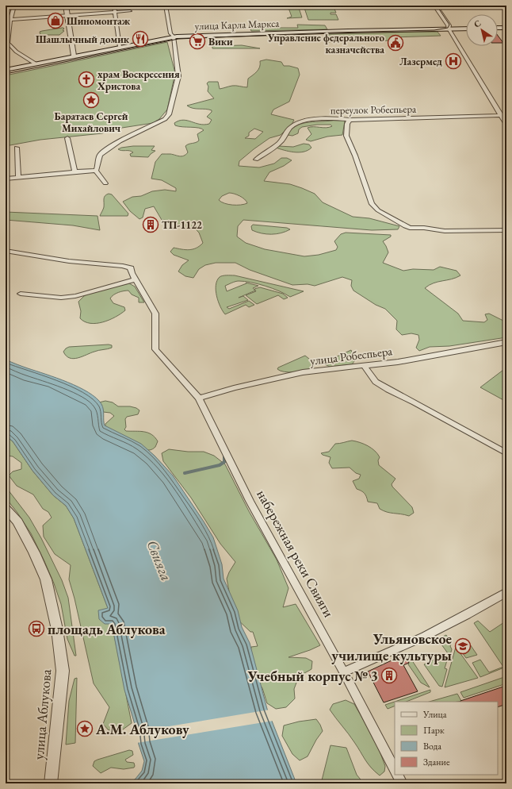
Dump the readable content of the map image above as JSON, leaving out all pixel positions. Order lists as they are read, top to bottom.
{
  "streets": {
    "main road": ["улица Карла Маркса"],
    "street": [
      "переулок Робеспьера",
      "улица Робеспьера",
      "набережная реки Свияги",
      "улица Аблукова"
    ]
  },
  "crossings": [
    ["улица Робеспьера", "набережная реки Свияги"]
  ],
  "water": ["Свияга"],
  "places": {
    "shop": ["Шиномонтаж"],
    "restaurant": ["Шашлычный домик"],
    "supermarket": ["Вики"],
    "public building": ["Управление федерального казначейства"],
    "hospital": ["Лазермед"],
    "church": ["храм Воскресения Христова"],
    "place": ["Баратаев Сергей Михайлович", "А.М. Аблукову"],
    "building": ["ТП-1122", "Учебный корпус № 3"],
    "bus stop": ["площадь Аблукова"],
    "school or university": ["Ульяновское училище культуры"]
  },
  "legend": [
    "Улица",
    "Парк",
    "Вода",
    "Здание"
  ],
  "north": "top left"
}
